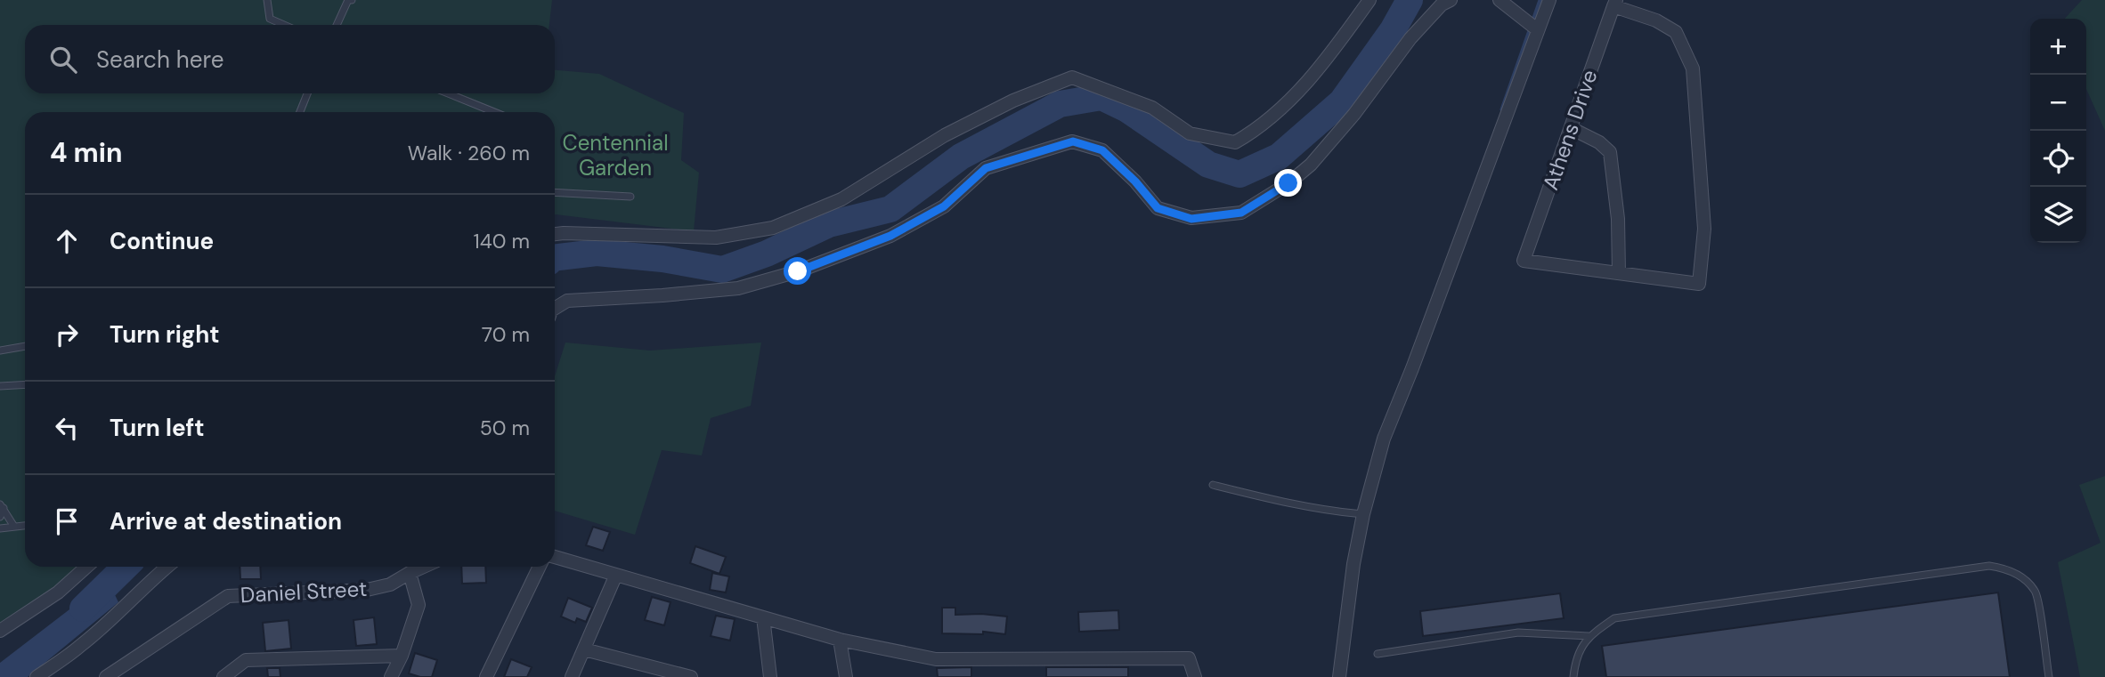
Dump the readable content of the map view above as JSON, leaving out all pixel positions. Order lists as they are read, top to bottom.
{
  "streets": {
    "street": ["Athens Drive", "Daniel Street"]
  },
  "parks": ["Centennial Garden"],
  "page": {
    "map_buttons": ["+", "−"],
    "search": "Search here",
    "heading": ["4 min", "Walk · 260 m"],
    "list": [
      ["Continue", "140 m"],
      ["Turn right", "70 m"],
      ["Turn left", "50 m"],
      "Arrive at destination"
    ]
  }
}
